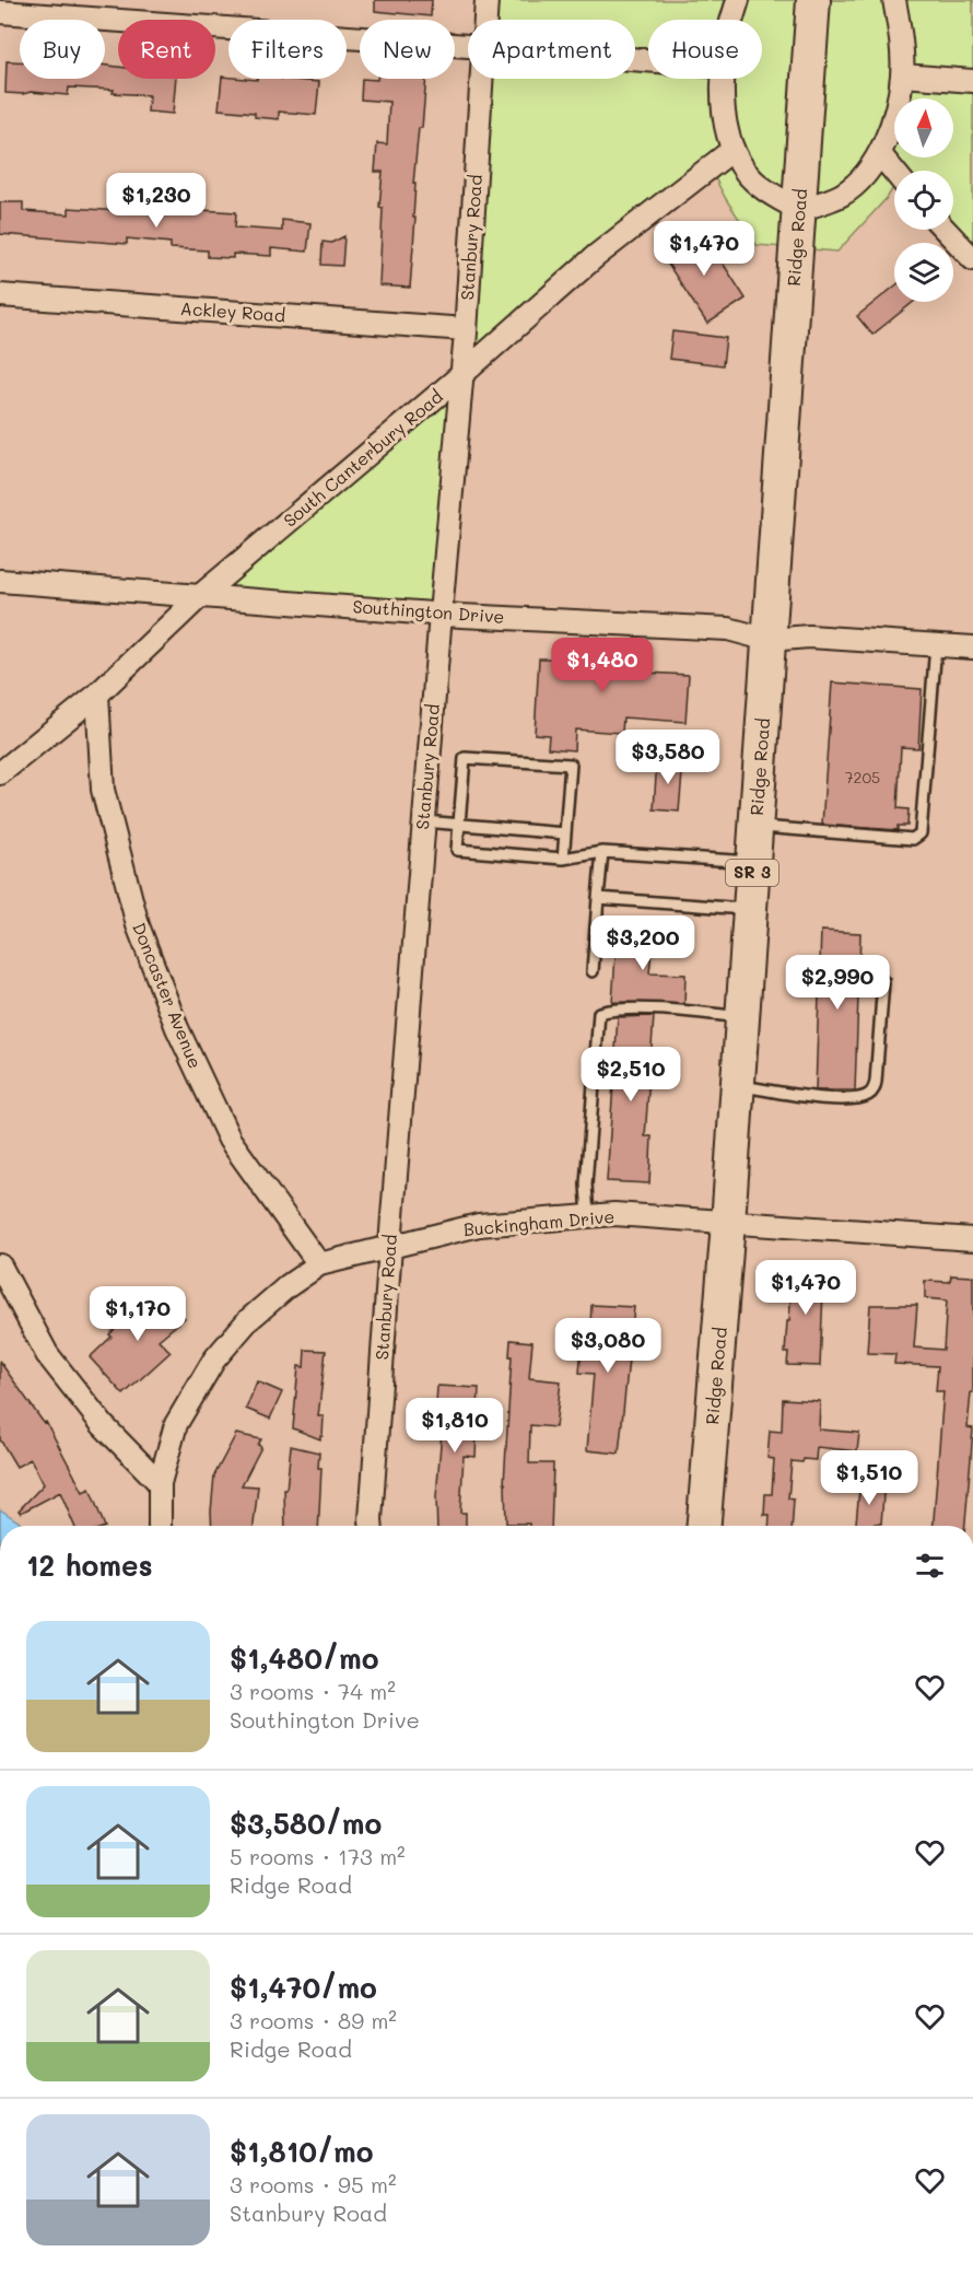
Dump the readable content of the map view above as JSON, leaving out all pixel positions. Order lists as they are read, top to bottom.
{
  "streets": {
    "main road": ["Ridge Road", "SR 3"],
    "street": [
      "Stanbury Road",
      "Ackley Road",
      "South Canterbury Road",
      "Southington Drive",
      "Doncaster Avenue",
      "Buckingham Drive"
    ]
  },
  "crossings": [
    ["Stanbury Road", "Ackley Road"],
    ["Stanbury Road", "South Canterbury Road"],
    ["Stanbury Road", "Southington Drive"],
    ["Stanbury Road", "Buckingham Drive"],
    ["Ridge Road", "Southington Drive"],
    ["Ridge Road", "Buckingham Drive"],
    ["South Canterbury Road", "Southington Drive"],
    ["South Canterbury Road", "Doncaster Avenue"],
    ["Doncaster Avenue", "Buckingham Drive"]
  ],
  "house_numbers": ["7205"],
  "north": "top",
  "page": {
    "chip": [
      "Buy",
      "Rent",
      "Filters",
      "New",
      "Apartment",
      "House"
    ],
    "price": [
      "$1,230",
      "$1,470",
      "$1,480",
      "$3,580",
      "$3,200",
      "$2,990",
      "$2,510",
      "$1,470",
      "$1,170",
      "$3,080",
      "$1,810",
      "$1,510"
    ],
    "heading": "12 homes",
    "list": [
      {
        "name": "$1,480/mo",
        "note": "3 rooms · 74 m² · Southington Drive"
      },
      {
        "name": "$3,580/mo",
        "note": "5 rooms · 173 m² · Ridge Road"
      },
      {
        "name": "$1,470/mo",
        "note": "3 rooms · 89 m² · Ridge Road"
      },
      {
        "name": "$1,810/mo",
        "note": "3 rooms · 95 m² · Stanbury Road"
      }
    ]
  }
}
